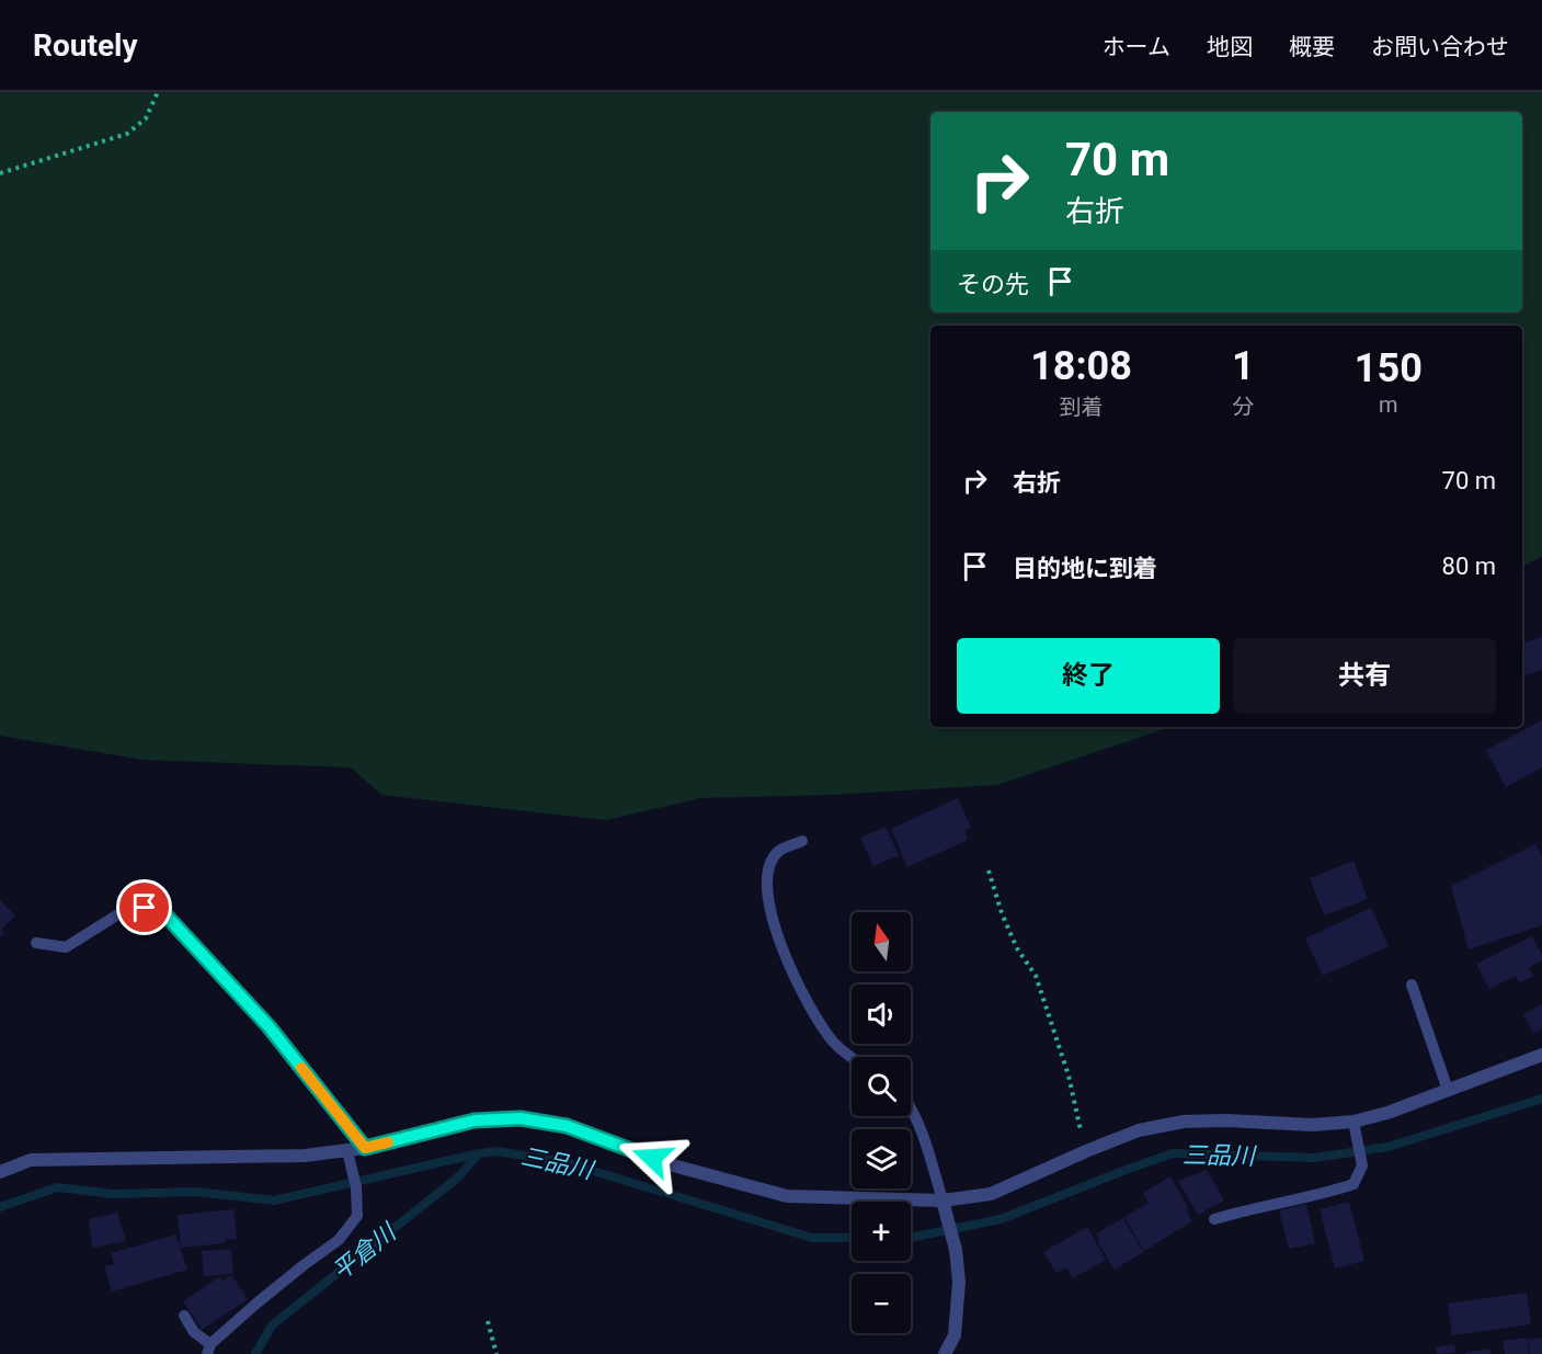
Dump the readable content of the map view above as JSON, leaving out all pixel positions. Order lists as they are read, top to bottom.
{
  "water": ["三品川", "平倉川"],
  "north": "top",
  "page": {
    "header": "Routely",
    "nav": [
      "ホーム",
      "地図",
      "概要",
      "お問い合わせ"
    ],
    "turn": ["70 m", "右折"],
    "then": "その先",
    "eta": [
      "18:08",
      "到着",
      "1",
      "分",
      "150",
      "m"
    ],
    "list": [
      {
        "name": "右折",
        "value": "70 m"
      },
      {
        "name": "目的地に到着",
        "value": "80 m"
      }
    ],
    "buttons": ["終了", "共有"],
    "map_buttons": ["+", "−"]
  }
}
